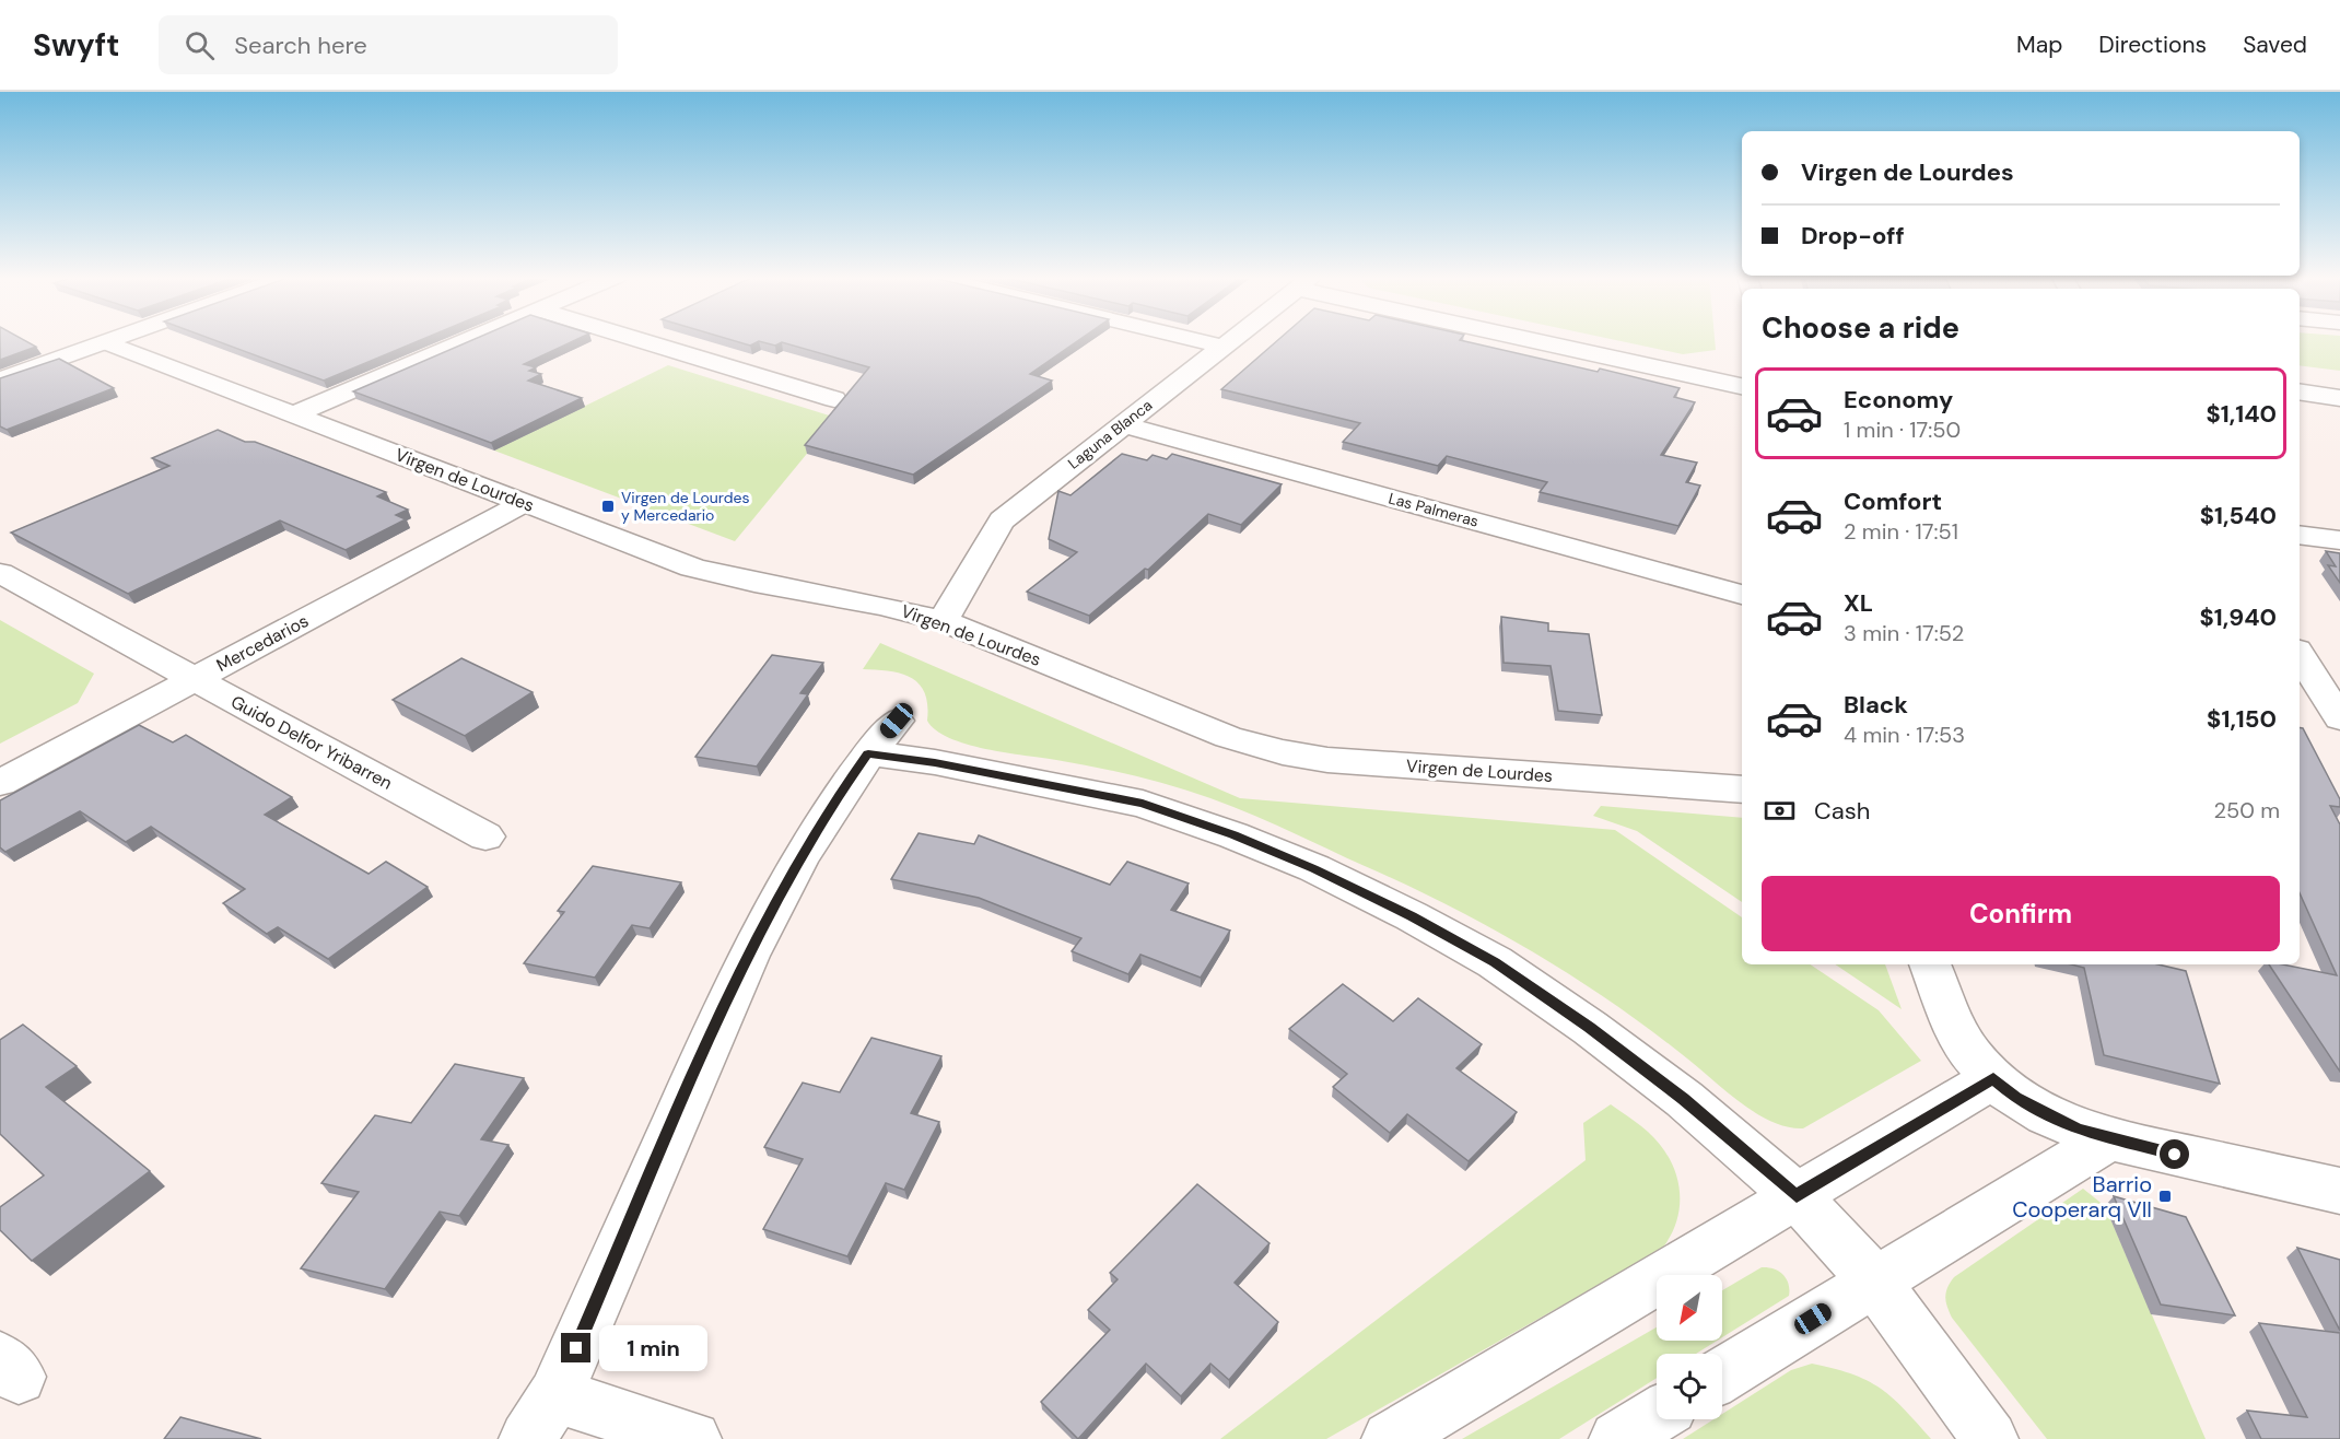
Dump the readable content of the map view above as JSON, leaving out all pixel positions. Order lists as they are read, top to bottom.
{
  "streets": {
    "street": [
      "Laguna Blanca",
      "Virgen de Lourdes",
      "Las Palmeras",
      "Mercedarios",
      "Guido Delfor Yribarren"
    ]
  },
  "crossings": [
    ["Laguna Blanca", "Virgen de Lourdes"],
    ["Laguna Blanca", "Las Palmeras"],
    ["Virgen de Lourdes", "Mercedarios"],
    ["Mercedarios", "Guido Delfor Yribarren"]
  ],
  "places": {
    "transit": ["Virgen de Lourdes y Mercedario", "Barrio Cooperarq VII"]
  },
  "north": "bottom left",
  "page": {
    "header": "Swyft",
    "search": "Search here",
    "nav": ["Map", "Directions", "Saved"],
    "banner": ["Virgen de Lourdes", "Drop-off"],
    "heading": "Choose a ride",
    "list": [
      {
        "name": "Economy",
        "note": "1 min · 17:50",
        "value": "$1,140"
      },
      {
        "name": "Comfort",
        "note": "2 min · 17:51",
        "value": "$1,540"
      },
      {
        "name": "XL",
        "note": "3 min · 17:52",
        "value": "$1,940"
      },
      {
        "name": "Black",
        "note": "4 min · 17:53",
        "value": "$1,150"
      }
    ],
    "pay": ["Cash", "250 m"],
    "buttons": "Confirm",
    "bubble": "1 min"
  }
}
